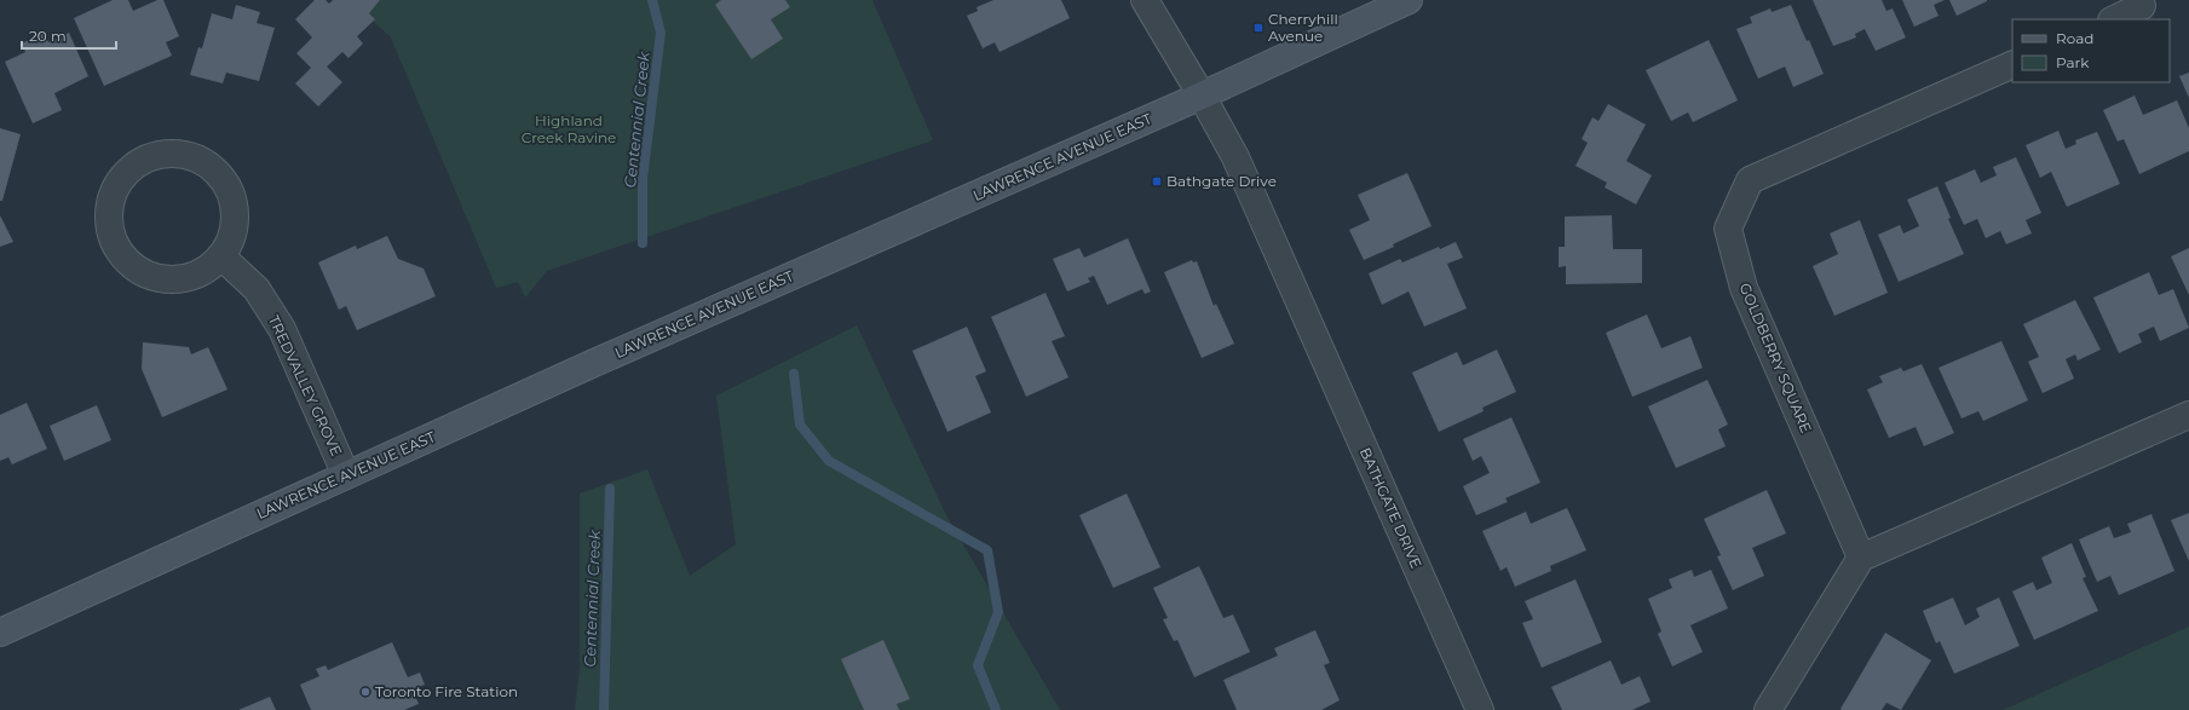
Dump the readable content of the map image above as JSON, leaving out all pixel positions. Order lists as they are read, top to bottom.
{
  "streets": {
    "main road": ["LAWRENCE AVENUE EAST"],
    "street": ["GOLDBERRY SQUARE", "TREDVALLEY GROVE", "BATHGATE DRIVE"]
  },
  "crossings": [
    ["LAWRENCE AVENUE EAST", "TREDVALLEY GROVE"],
    ["LAWRENCE AVENUE EAST", "BATHGATE DRIVE"]
  ],
  "water": ["Centennial Creek"],
  "parks": ["Highland Creek Ravine"],
  "places": {
    "transit": ["Cherryhill Avenue", "Bathgate Drive"],
    "other": ["Toronto Fire Station"]
  },
  "legend": ["Road", "Park"],
  "scale_bar": "20 m"
}
